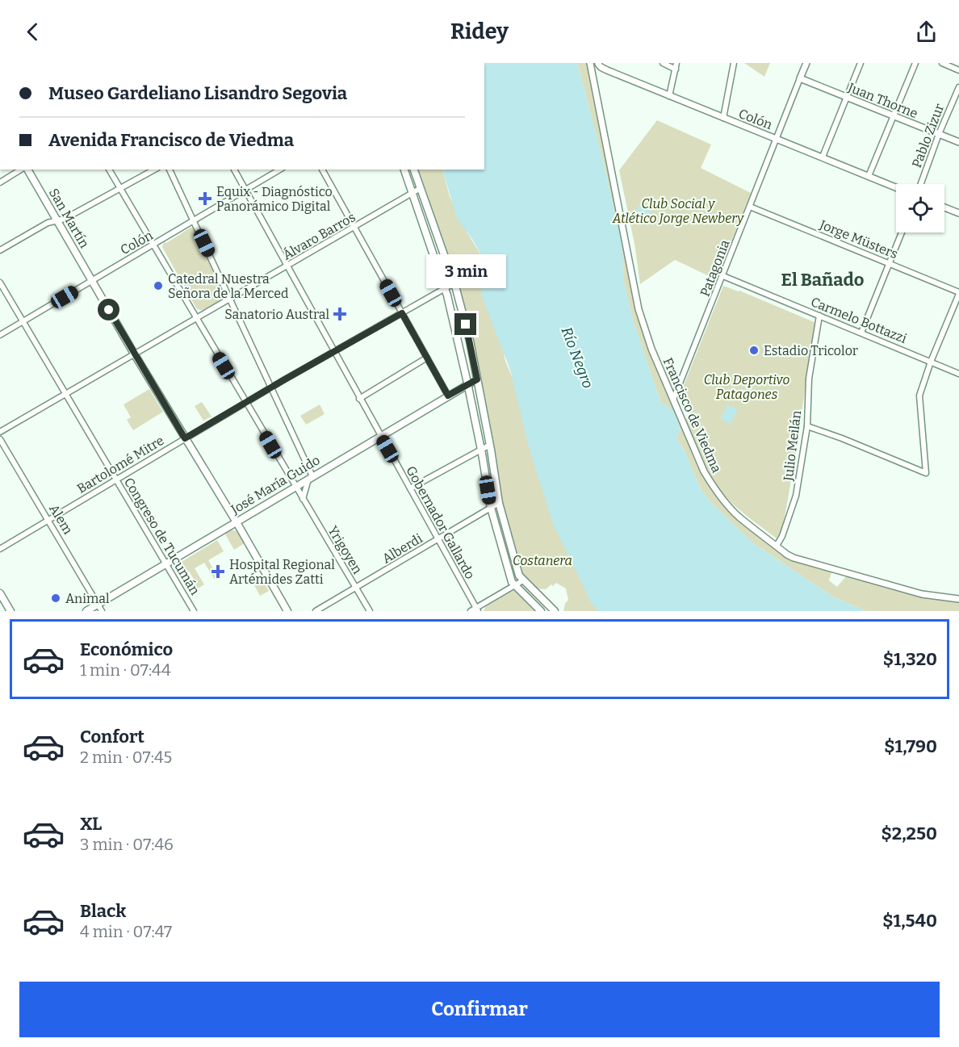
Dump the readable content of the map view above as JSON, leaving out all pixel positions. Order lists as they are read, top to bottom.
{
  "streets": {
    "main road": ["San Martín", "José María Guido"],
    "street": [
      "Juan Thorne",
      "Colón",
      "Pablo Zizur",
      "Álvaro Barros",
      "Jorge Müsters",
      "Patagonia",
      "Carmelo Bottazzi",
      "Francisco de Viedma",
      "Julio Meilán",
      "Bartolomé Mitre",
      "Alem",
      "Gobernador Gallardo",
      "Congreso de Tucumán",
      "Alberdi",
      "Yrigoyen"
    ]
  },
  "crossings": [
    ["Juan Thorne", "Pablo Zizur"],
    ["Juan Thorne", "Patagonia"],
    ["Colón", "San Martín"],
    ["Colón", "Patagonia"],
    ["Colón", "Francisco de Viedma"],
    ["Colón", "Gobernador Gallardo"],
    ["Colón", "Congreso de Tucumán"],
    ["Colón", "Yrigoyen"],
    ["San Martín", "Álvaro Barros"],
    ["San Martín", "Bartolomé Mitre"],
    ["San Martín", "José María Guido"],
    ["Álvaro Barros", "Gobernador Gallardo"],
    ["Álvaro Barros", "Congreso de Tucumán"],
    ["Álvaro Barros", "Yrigoyen"],
    ["Jorge Müsters", "Patagonia"],
    ["Patagonia", "Carmelo Bottazzi"],
    ["Patagonia", "Francisco de Viedma"],
    ["Carmelo Bottazzi", "Julio Meilán"],
    ["Francisco de Viedma", "Julio Meilán"],
    ["Bartolomé Mitre", "Alem"],
    ["Bartolomé Mitre", "Gobernador Gallardo"],
    ["Bartolomé Mitre", "Congreso de Tucumán"],
    ["Bartolomé Mitre", "Yrigoyen"],
    ["José María Guido", "Alem"],
    ["José María Guido", "Gobernador Gallardo"],
    ["José María Guido", "Congreso de Tucumán"],
    ["José María Guido", "Yrigoyen"],
    ["Gobernador Gallardo", "Alberdi"],
    ["Alberdi", "Yrigoyen"]
  ],
  "districts": ["El Bañado"],
  "water": ["Río Negro"],
  "parks": ["Club Social y Atlético Jorge Newbery", "Club Deportivo Patagones", "Costanera"],
  "places": {
    "health": ["Equix - Diagnóstico Panorámico Digital", "Sanatorio Austral", "Hospital Regional Artémides Zatti"],
    "other": ["Catedral Nuestra Señora de la Merced", "Estadio Tricolor", "Animal"]
  },
  "page": {
    "header": "Ridey",
    "banner": ["Museo Gardeliano Lisandro Segovia", "Avenida Francisco de Viedma"],
    "bubble": "3 min",
    "list": [
      {
        "name": "Económico",
        "note": "1 min · 07:44",
        "value": "$1,320"
      },
      {
        "name": "Confort",
        "note": "2 min · 07:45",
        "value": "$1,790"
      },
      {
        "name": "XL",
        "note": "3 min · 07:46",
        "value": "$2,250"
      },
      {
        "name": "Black",
        "note": "4 min · 07:47",
        "value": "$1,540"
      }
    ],
    "buttons": "Confirmar"
  }
}
